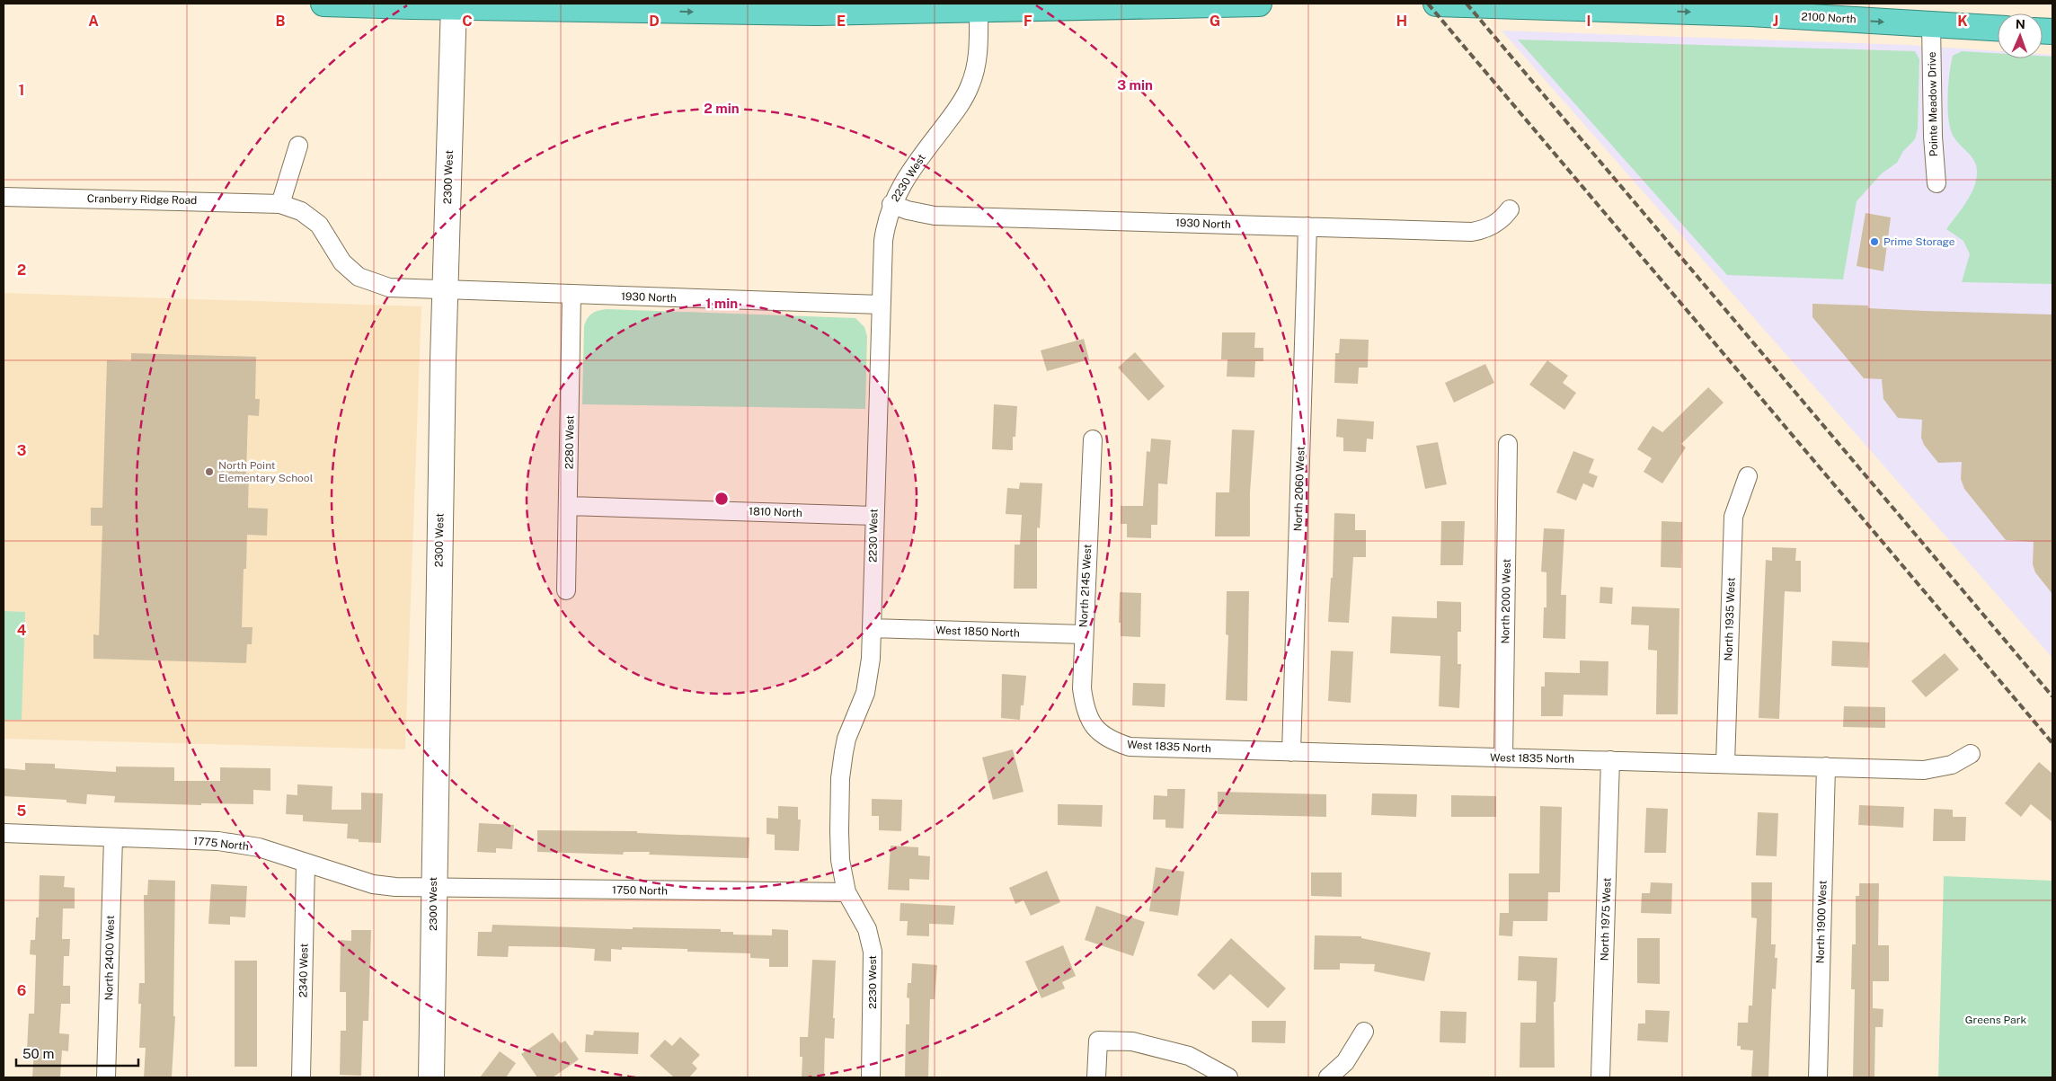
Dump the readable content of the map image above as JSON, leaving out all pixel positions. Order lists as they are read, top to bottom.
{
  "streets": {
    "highway": ["2100 North"],
    "main road": ["2300 West"],
    "street": [
      "Pointe Meadow Drive",
      "2230 West",
      "Cranberry Ridge Road",
      "1930 North",
      "2280 West",
      "North 2060 West",
      "1810 North",
      "North 2145 West",
      "North 2000 West",
      "North 1935 West",
      "West 1850 North",
      "West 1835 North",
      "1775 North",
      "1750 North",
      "North 1975 West",
      "North 1900 West",
      "North 2400 West",
      "2340 West"
    ]
  },
  "crossings": [
    ["2100 North", "Pointe Meadow Drive"],
    ["2300 West", "Cranberry Ridge Road"],
    ["2300 West", "1930 North"],
    ["2300 West", "1775 North"],
    ["2300 West", "1750 North"],
    ["2230 West", "1930 North"],
    ["2230 West", "1810 North"],
    ["2230 West", "West 1850 North"],
    ["2230 West", "1750 North"],
    ["Cranberry Ridge Road", "1930 North"],
    ["1930 North", "2280 West"],
    ["1930 North", "North 2060 West"],
    ["2280 West", "1810 North"],
    ["North 2060 West", "West 1835 North"],
    ["North 2145 West", "West 1850 North"],
    ["North 2145 West", "West 1835 North"],
    ["North 2000 West", "West 1835 North"],
    ["North 1935 West", "West 1835 North"],
    ["West 1835 North", "North 1975 West"],
    ["West 1835 North", "North 1900 West"],
    ["1775 North", "1750 North"],
    ["1775 North", "North 2400 West"],
    ["1775 North", "2340 West"]
  ],
  "one_way": ["2100 North"],
  "parks": ["Greens Park"],
  "places": ["Prime Storage", "North Point Elementary School"],
  "scale_bar": "50 m",
  "north": "top",
  "grid": {
    "columns": [
      "A",
      "B",
      "C",
      "D",
      "E",
      "F",
      "G",
      "H",
      "I",
      "J",
      "K"
    ],
    "rows": [
      "1",
      "2",
      "3",
      "4",
      "5",
      "6"
    ]
  },
  "rings": ["3 min", "2 min", "1 min"]
}
